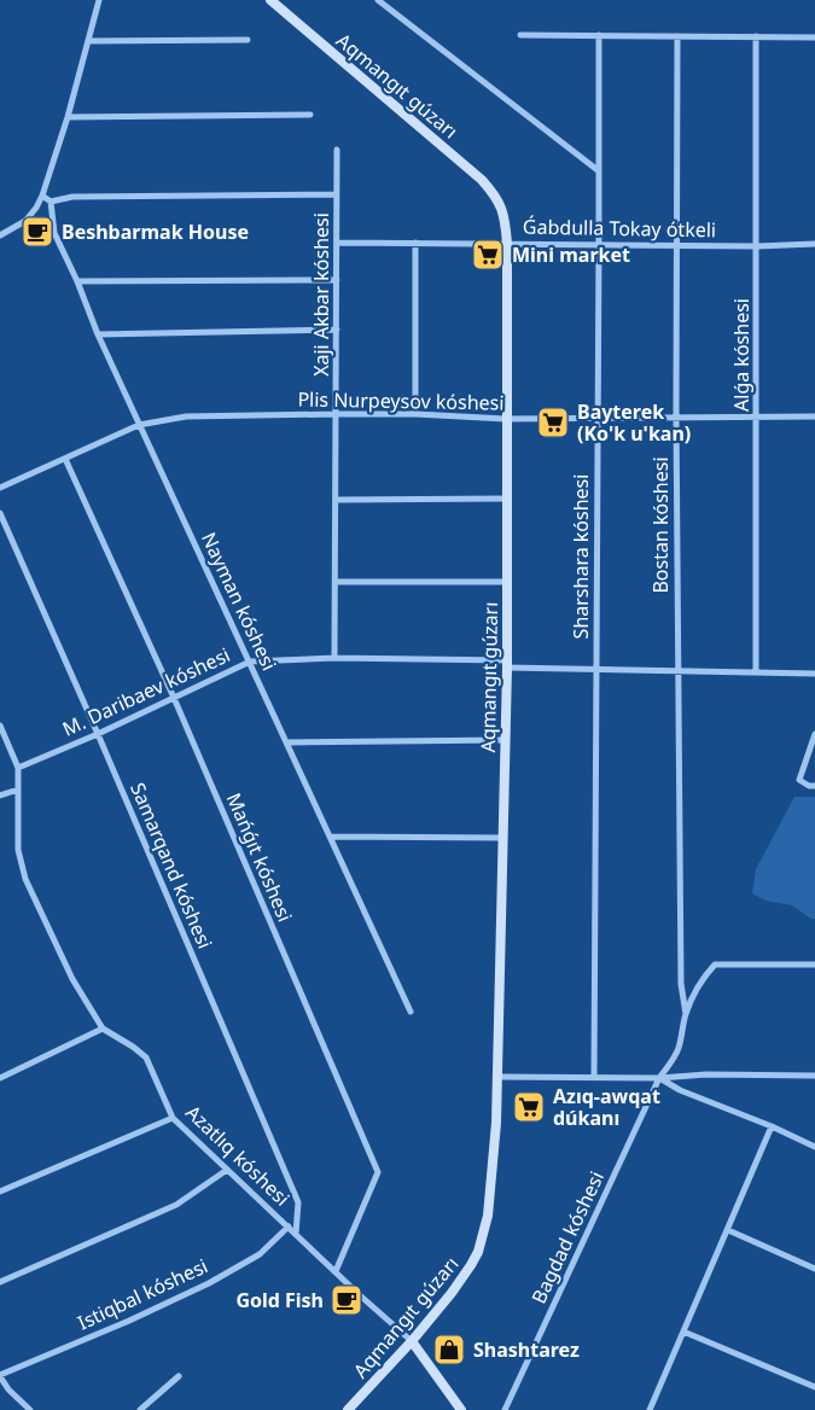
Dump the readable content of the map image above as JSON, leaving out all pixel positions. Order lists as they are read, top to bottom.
{
  "streets": {
    "street": [
      "Aqmangıt gúzarı",
      "Ǵabdulla Tokay ótkeli",
      "Xaji Akbar kóshesi",
      "Alǵa kóshesi",
      "Plis Nurpeysov kóshesi",
      "Bostan kóshesi",
      "Sharshara kóshesi",
      "Nayman kóshesi",
      "M. Daribaev kóshesi",
      "Mańǵıt kóshesi",
      "Samarqand kóshesi",
      "Azatlıq kóshesi",
      "Bagdad kóshesi",
      "Istiqbal kóshesi"
    ]
  },
  "crossings": [
    ["Aqmangıt gúzarı", "Ǵabdulla Tokay ótkeli"],
    ["Aqmangıt gúzarı", "Plis Nurpeysov kóshesi"],
    ["Aqmangıt gúzarı", "M. Daribaev kóshesi"],
    ["Aqmangıt gúzarı", "Azatlıq kóshesi"],
    ["Ǵabdulla Tokay ótkeli", "Xaji Akbar kóshesi"],
    ["Ǵabdulla Tokay ótkeli", "Alǵa kóshesi"],
    ["Ǵabdulla Tokay ótkeli", "Bostan kóshesi"],
    ["Ǵabdulla Tokay ótkeli", "Sharshara kóshesi"],
    ["Xaji Akbar kóshesi", "Plis Nurpeysov kóshesi"],
    ["Xaji Akbar kóshesi", "M. Daribaev kóshesi"],
    ["Alǵa kóshesi", "Plis Nurpeysov kóshesi"],
    ["Alǵa kóshesi", "M. Daribaev kóshesi"],
    ["Plis Nurpeysov kóshesi", "Bostan kóshesi"],
    ["Plis Nurpeysov kóshesi", "Sharshara kóshesi"],
    ["Plis Nurpeysov kóshesi", "Nayman kóshesi"],
    ["Plis Nurpeysov kóshesi", "Mańǵıt kóshesi"],
    ["Bostan kóshesi", "M. Daribaev kóshesi"],
    ["Bostan kóshesi", "Bagdad kóshesi"],
    ["Sharshara kóshesi", "M. Daribaev kóshesi"],
    ["Nayman kóshesi", "M. Daribaev kóshesi"],
    ["M. Daribaev kóshesi", "Mańǵıt kóshesi"],
    ["M. Daribaev kóshesi", "Samarqand kóshesi"],
    ["M. Daribaev kóshesi", "Azatlıq kóshesi"],
    ["Mańǵıt kóshesi", "Azatlıq kóshesi"],
    ["Samarqand kóshesi", "Azatlıq kóshesi"],
    ["Azatlıq kóshesi", "Istiqbal kóshesi"]
  ],
  "places": {
    "cafe": ["Beshbarmak House", "Gold Fish"],
    "supermarket": ["Mini market", "Bayterek (Ko'k u'kan)", "Azıq-awqat dúkanı"],
    "shop": ["Shashtarez"]
  }
}
